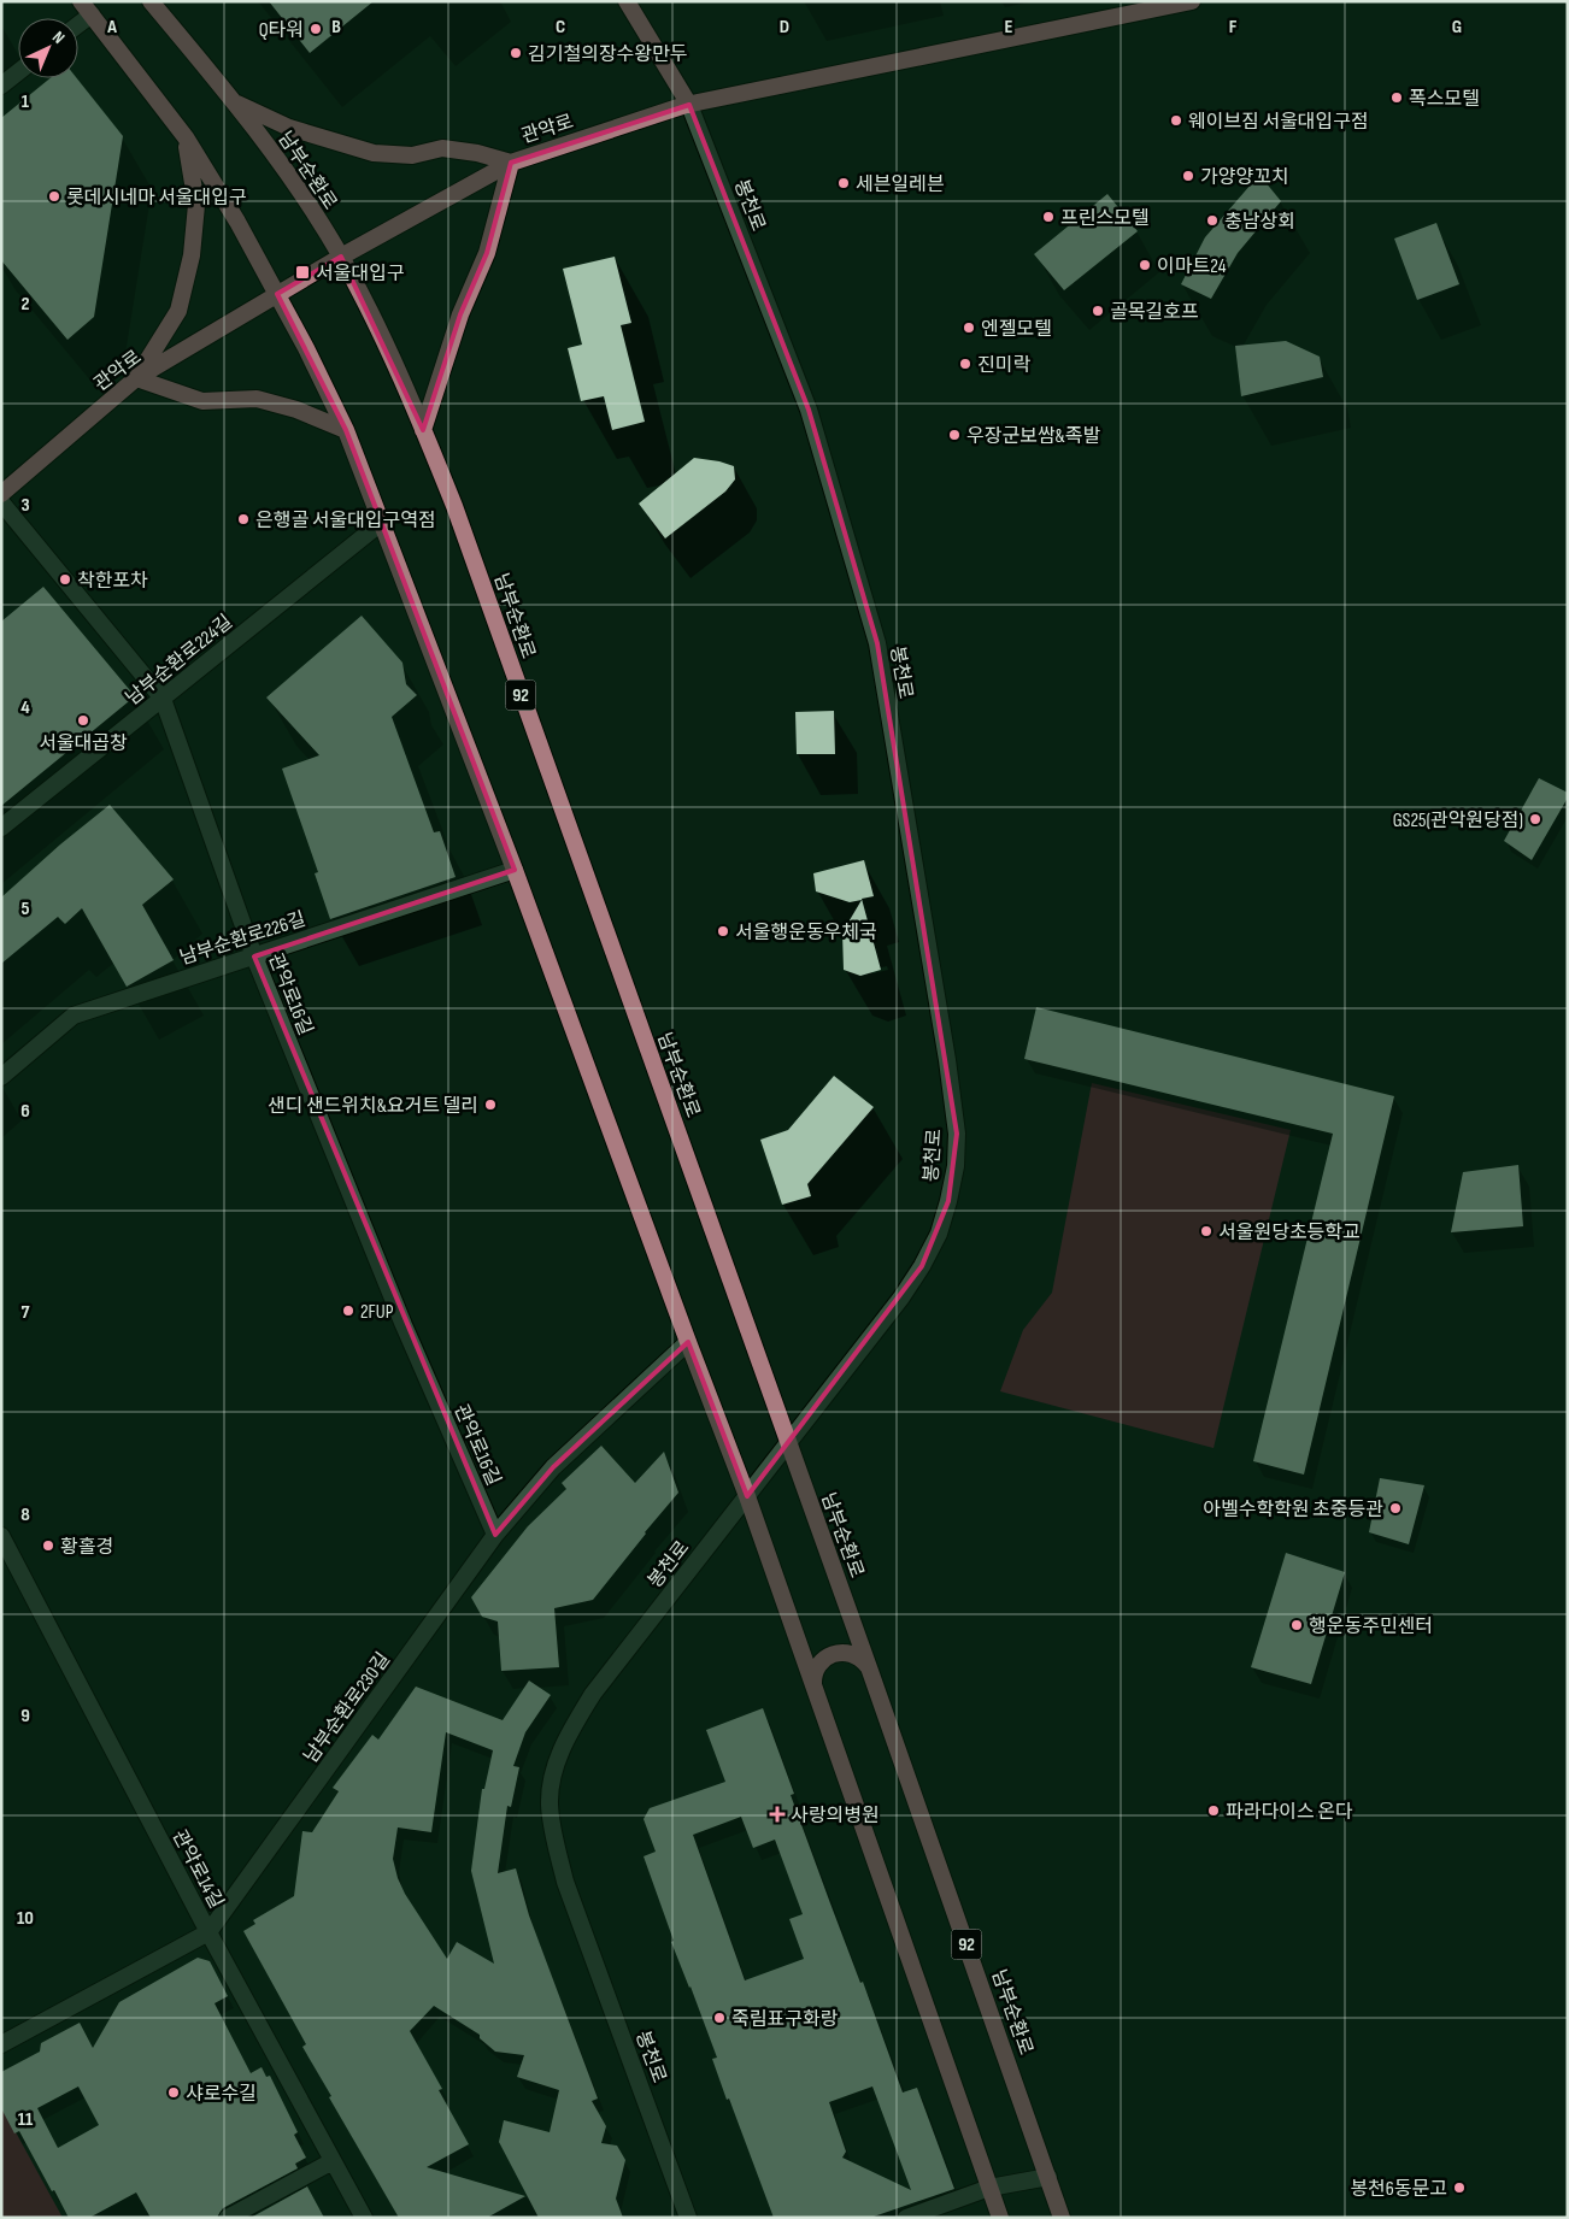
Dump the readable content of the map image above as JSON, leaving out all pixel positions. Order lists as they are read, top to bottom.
{
  "streets": {
    "main road": [
      "관악로",
      "남부순환로",
      "봉천로",
      "92"
    ],
    "street": [
      "남부순환로224길",
      "남부순환로226길",
      "관악로16길",
      "남부순환로230길",
      "관악로14길"
    ]
  },
  "crossings": [
    ["관악로", "남부순환로"],
    ["관악로", "봉천로"],
    ["남부순환로", "봉천로"],
    ["남부순환로224길", "관악로16길"],
    ["남부순환로226길", "관악로16길"],
    ["관악로16길", "남부순환로230길"],
    ["남부순환로230길", "관악로14길"]
  ],
  "places": {
    "other": [
      "Q타워",
      "김기철의장수왕만두",
      "폭스모텔",
      "웨이브짐 서울대입구점",
      "가양양꼬치",
      "세븐일레븐",
      "롯데시네마 서울대입구",
      "프린스모텔",
      "충남상회",
      "이마트24",
      "골목길호프",
      "엔젤모텔",
      "진미락",
      "우장군보쌈&족발",
      "은행골 서울대입구역점",
      "착한포차",
      "서울대곱창",
      "GS25(관악원당점)",
      "서울행운동우체국",
      "샌디 샌드위치&요거트 델리",
      "서울원당초등학교",
      "2FUP",
      "아벨수학학원 초중등관",
      "황홀경",
      "행운동주민센터",
      "파라다이스 온다",
      "죽림표구화랑",
      "샤로수길",
      "봉천6동문고"
    ],
    "transit": ["서울대입구"],
    "health": ["사랑의병원"]
  },
  "north": "top right",
  "grid": {
    "columns": [
      "A",
      "B",
      "C",
      "D",
      "E",
      "F",
      "G"
    ],
    "rows": [
      "1",
      "2",
      "3",
      "4",
      "5",
      "6",
      "7",
      "8",
      "9",
      "10",
      "11"
    ]
  }
}
